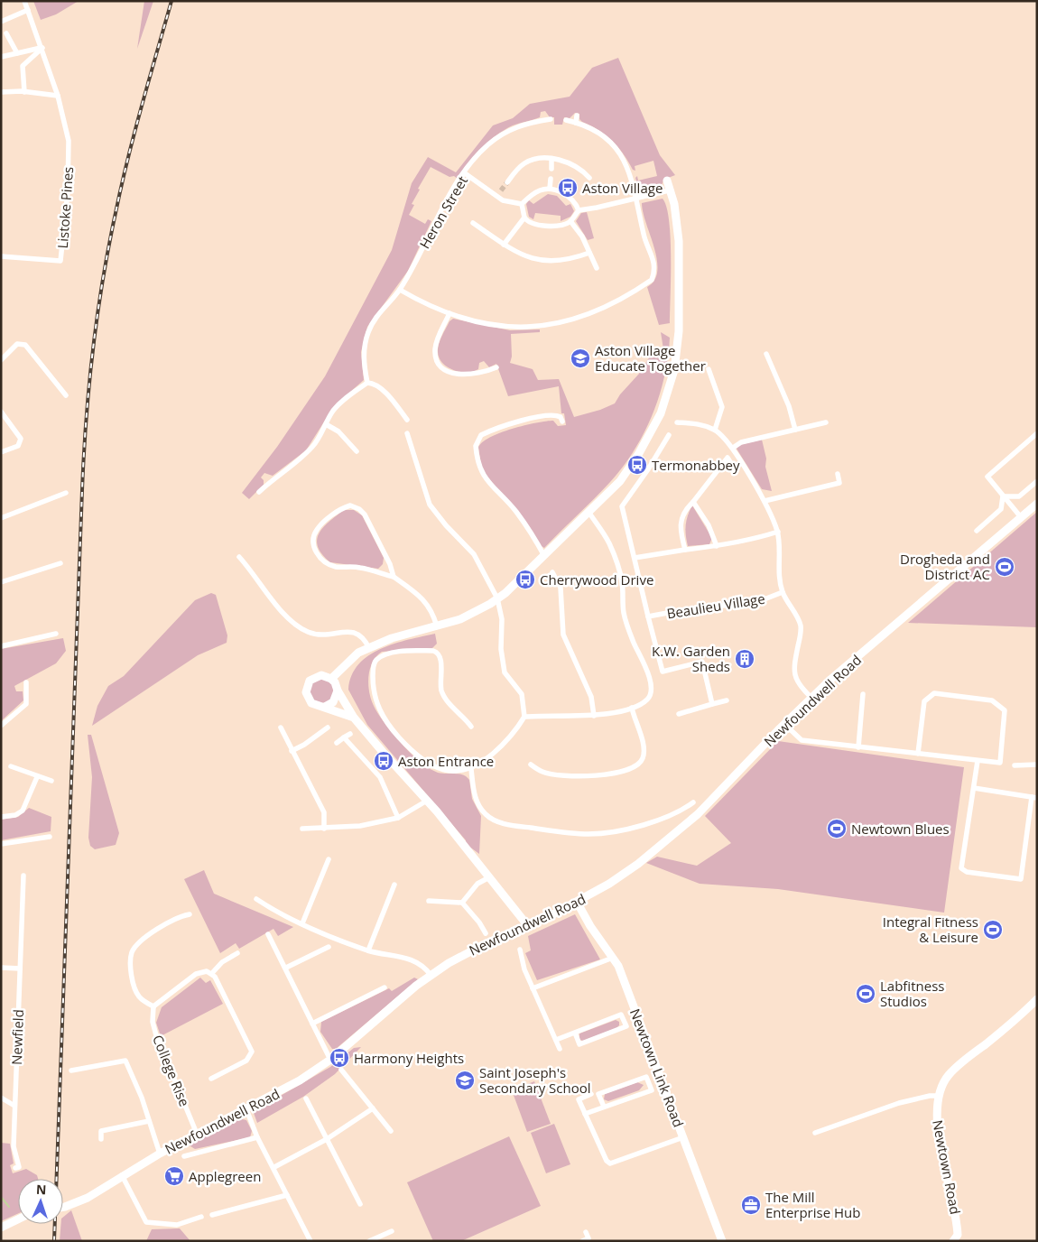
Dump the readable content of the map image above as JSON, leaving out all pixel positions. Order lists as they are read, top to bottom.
{
  "streets": {
    "street": [
      "Listoke Pines",
      "Heron Street",
      "Beaulieu Village",
      "Newfoundwell Road",
      "Newfield",
      "Newtown Link Road",
      "College Rise",
      "Newtown Road"
    ]
  },
  "crossings": [
    ["Beaulieu Village", "Newfoundwell Road"],
    ["Newfoundwell Road", "Newtown Link Road"],
    ["Newfoundwell Road", "College Rise"]
  ],
  "places": {
    "bus stop": [
      "Aston Village",
      "Termonabbey",
      "Cherrywood Drive",
      "Aston Entrance",
      "Harmony Heights"
    ],
    "school or university": ["Aston Village Educate Together", "Saint Joseph's Secondary School"],
    "sports": [
      "Drogheda and District AC",
      "Newtown Blues",
      "Integral Fitness & Leisure",
      "Labfitness Studios"
    ],
    "building": ["K.W. Garden Sheds"],
    "supermarket": ["Applegreen"],
    "office": ["The Mill Enterprise Hub"]
  },
  "north": "top"
}
